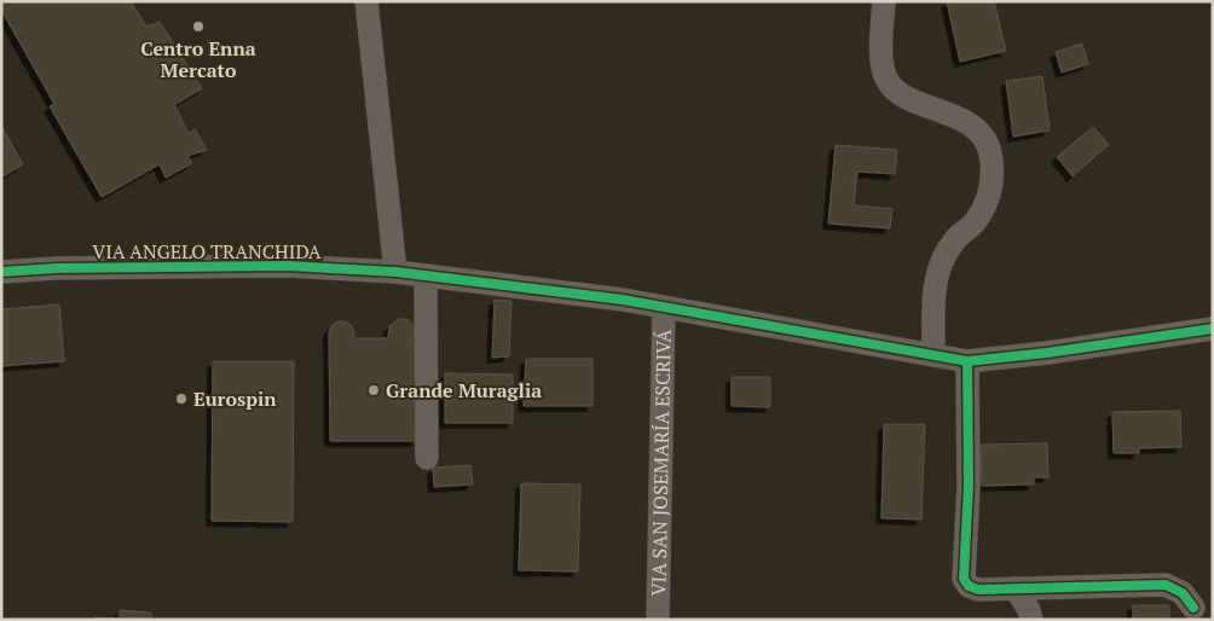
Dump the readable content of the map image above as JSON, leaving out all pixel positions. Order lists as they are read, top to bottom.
{
  "streets": {
    "street": ["VIA ANGELO TRANCHIDA", "VIA SAN JOSEMARÍA ESCRIVÁ"]
  },
  "crossings": [
    ["VIA ANGELO TRANCHIDA", "VIA SAN JOSEMARÍA ESCRIVÁ"]
  ],
  "places": ["Centro Enna Mercato", "Grande Muraglia", "Eurospin"]
}
